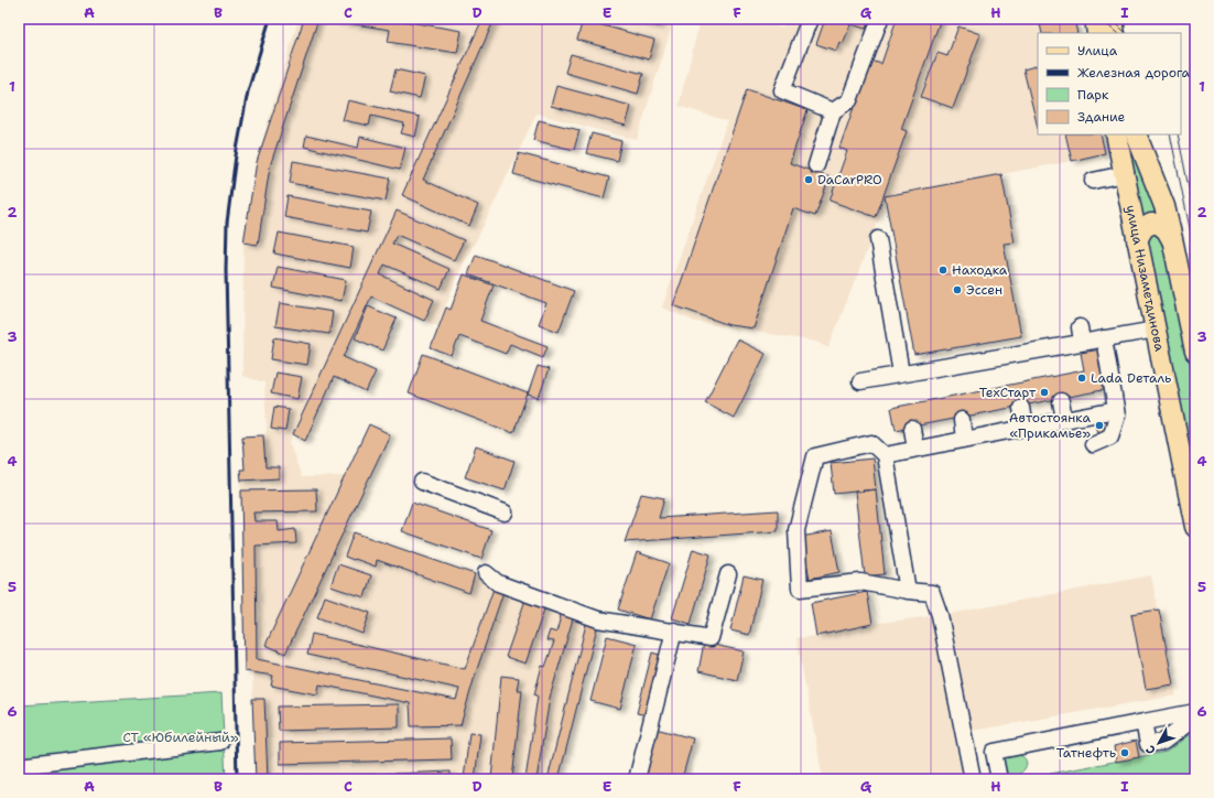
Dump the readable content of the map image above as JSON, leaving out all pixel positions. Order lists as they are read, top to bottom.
{
  "streets": {
    "main road": ["улица Низаметдинова"]
  },
  "parks": ["СТ «Юбилейный»"],
  "places": [
    "DaCarPRO",
    "Находка",
    "Эссен",
    "Lada Dеталь",
    "ТехСтарт",
    "Автостоянка «Прикамье»",
    "Татнефть"
  ],
  "legend": [
    "Улица",
    "Железная дорога",
    "Парк",
    "Здание"
  ],
  "north": "bottom left",
  "grid": {
    "columns": [
      "A",
      "B",
      "C",
      "D",
      "E",
      "F",
      "G",
      "H",
      "I"
    ],
    "rows": [
      "1",
      "2",
      "3",
      "4",
      "5",
      "6"
    ]
  }
}
